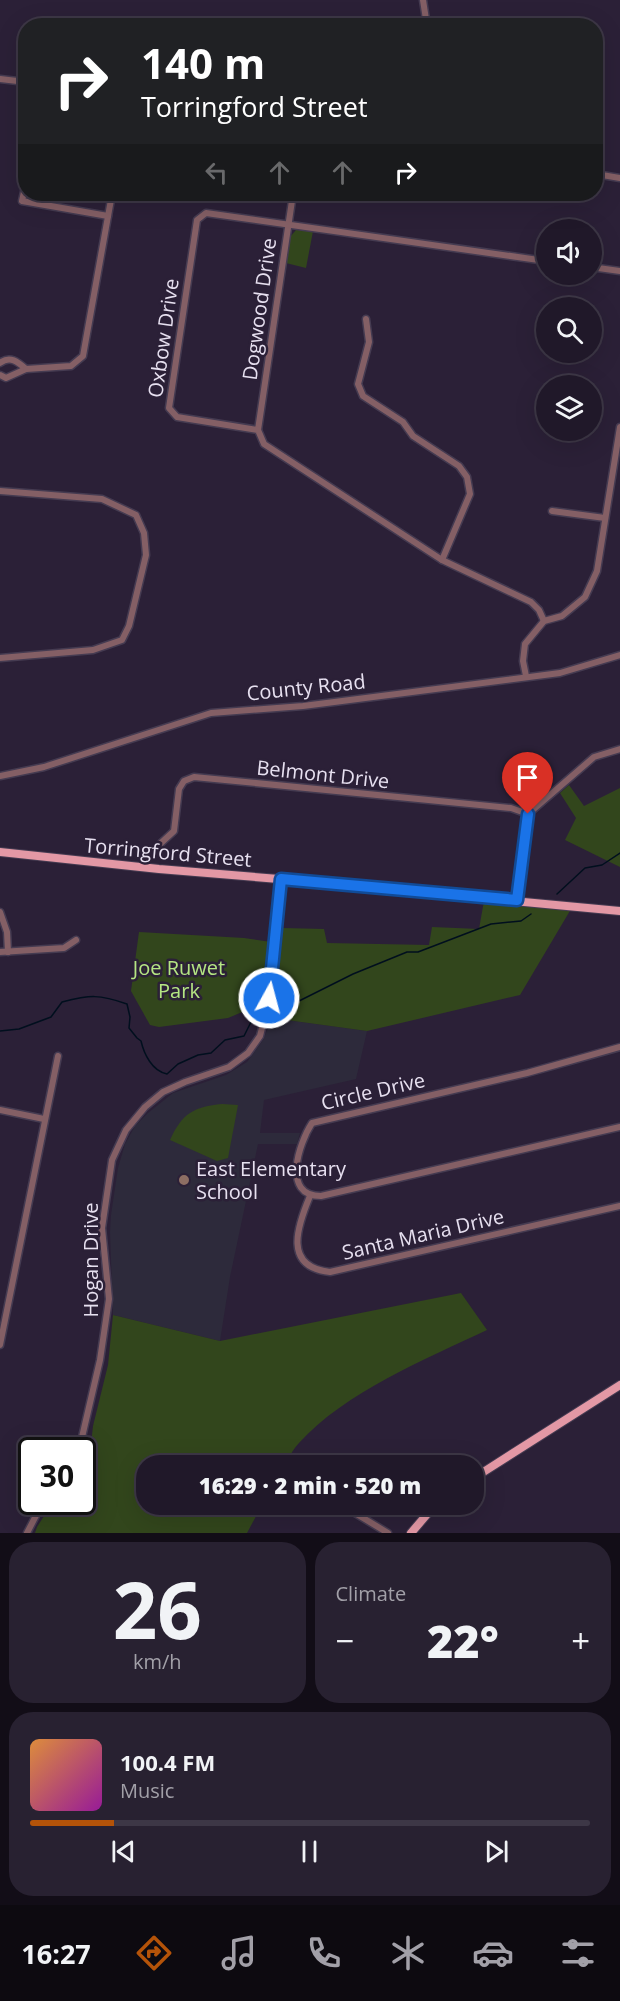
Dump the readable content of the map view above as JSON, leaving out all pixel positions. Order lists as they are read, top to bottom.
{
  "streets": {
    "main road": ["Torringford Street"],
    "street": [
      "Dogwood Drive",
      "Oxbow Drive",
      "County Road",
      "Belmont Drive",
      "Circle Drive",
      "Santa Maria Drive",
      "Hogan Drive"
    ]
  },
  "crossings": [
    ["Dogwood Drive", "Oxbow Drive"],
    ["Torringford Street", "Hogan Drive"],
    ["Circle Drive", "Santa Maria Drive"]
  ],
  "parks": ["Joe Ruwet Park"],
  "places": ["East Elementary School"],
  "page": {
    "turn": ["140 m", "Torringford Street"],
    "limit": "30",
    "trip": "16:29 · 2 min · 520 m",
    "tile": [
      ["26", "km/h"],
      "Climate"
    ],
    "heat": ["−", "22°", "+"],
    "song": ["100.4 FM", "Music"],
    "tabs": "16:27"
  }
}
